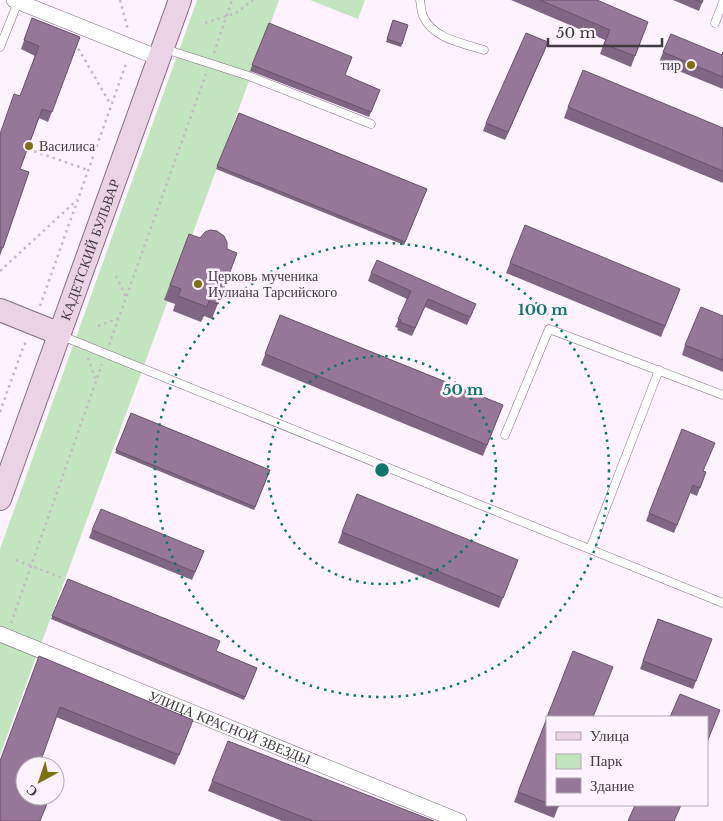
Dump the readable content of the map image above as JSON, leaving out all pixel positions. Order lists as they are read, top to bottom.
{
  "streets": {
    "street": ["КАДЕТСКИЙ БУЛЬВАР", "УЛИЦА КРАСНОЙ ЗВЕЗДЫ"]
  },
  "places": ["тир", "Василиса", "Церковь мученика Иулиана Тарсийского"],
  "legend": ["Улица", "Парк", "Здание"],
  "scale_bar": "50 m",
  "north": "bottom left",
  "rings": ["100 m", "50 m"]
}
